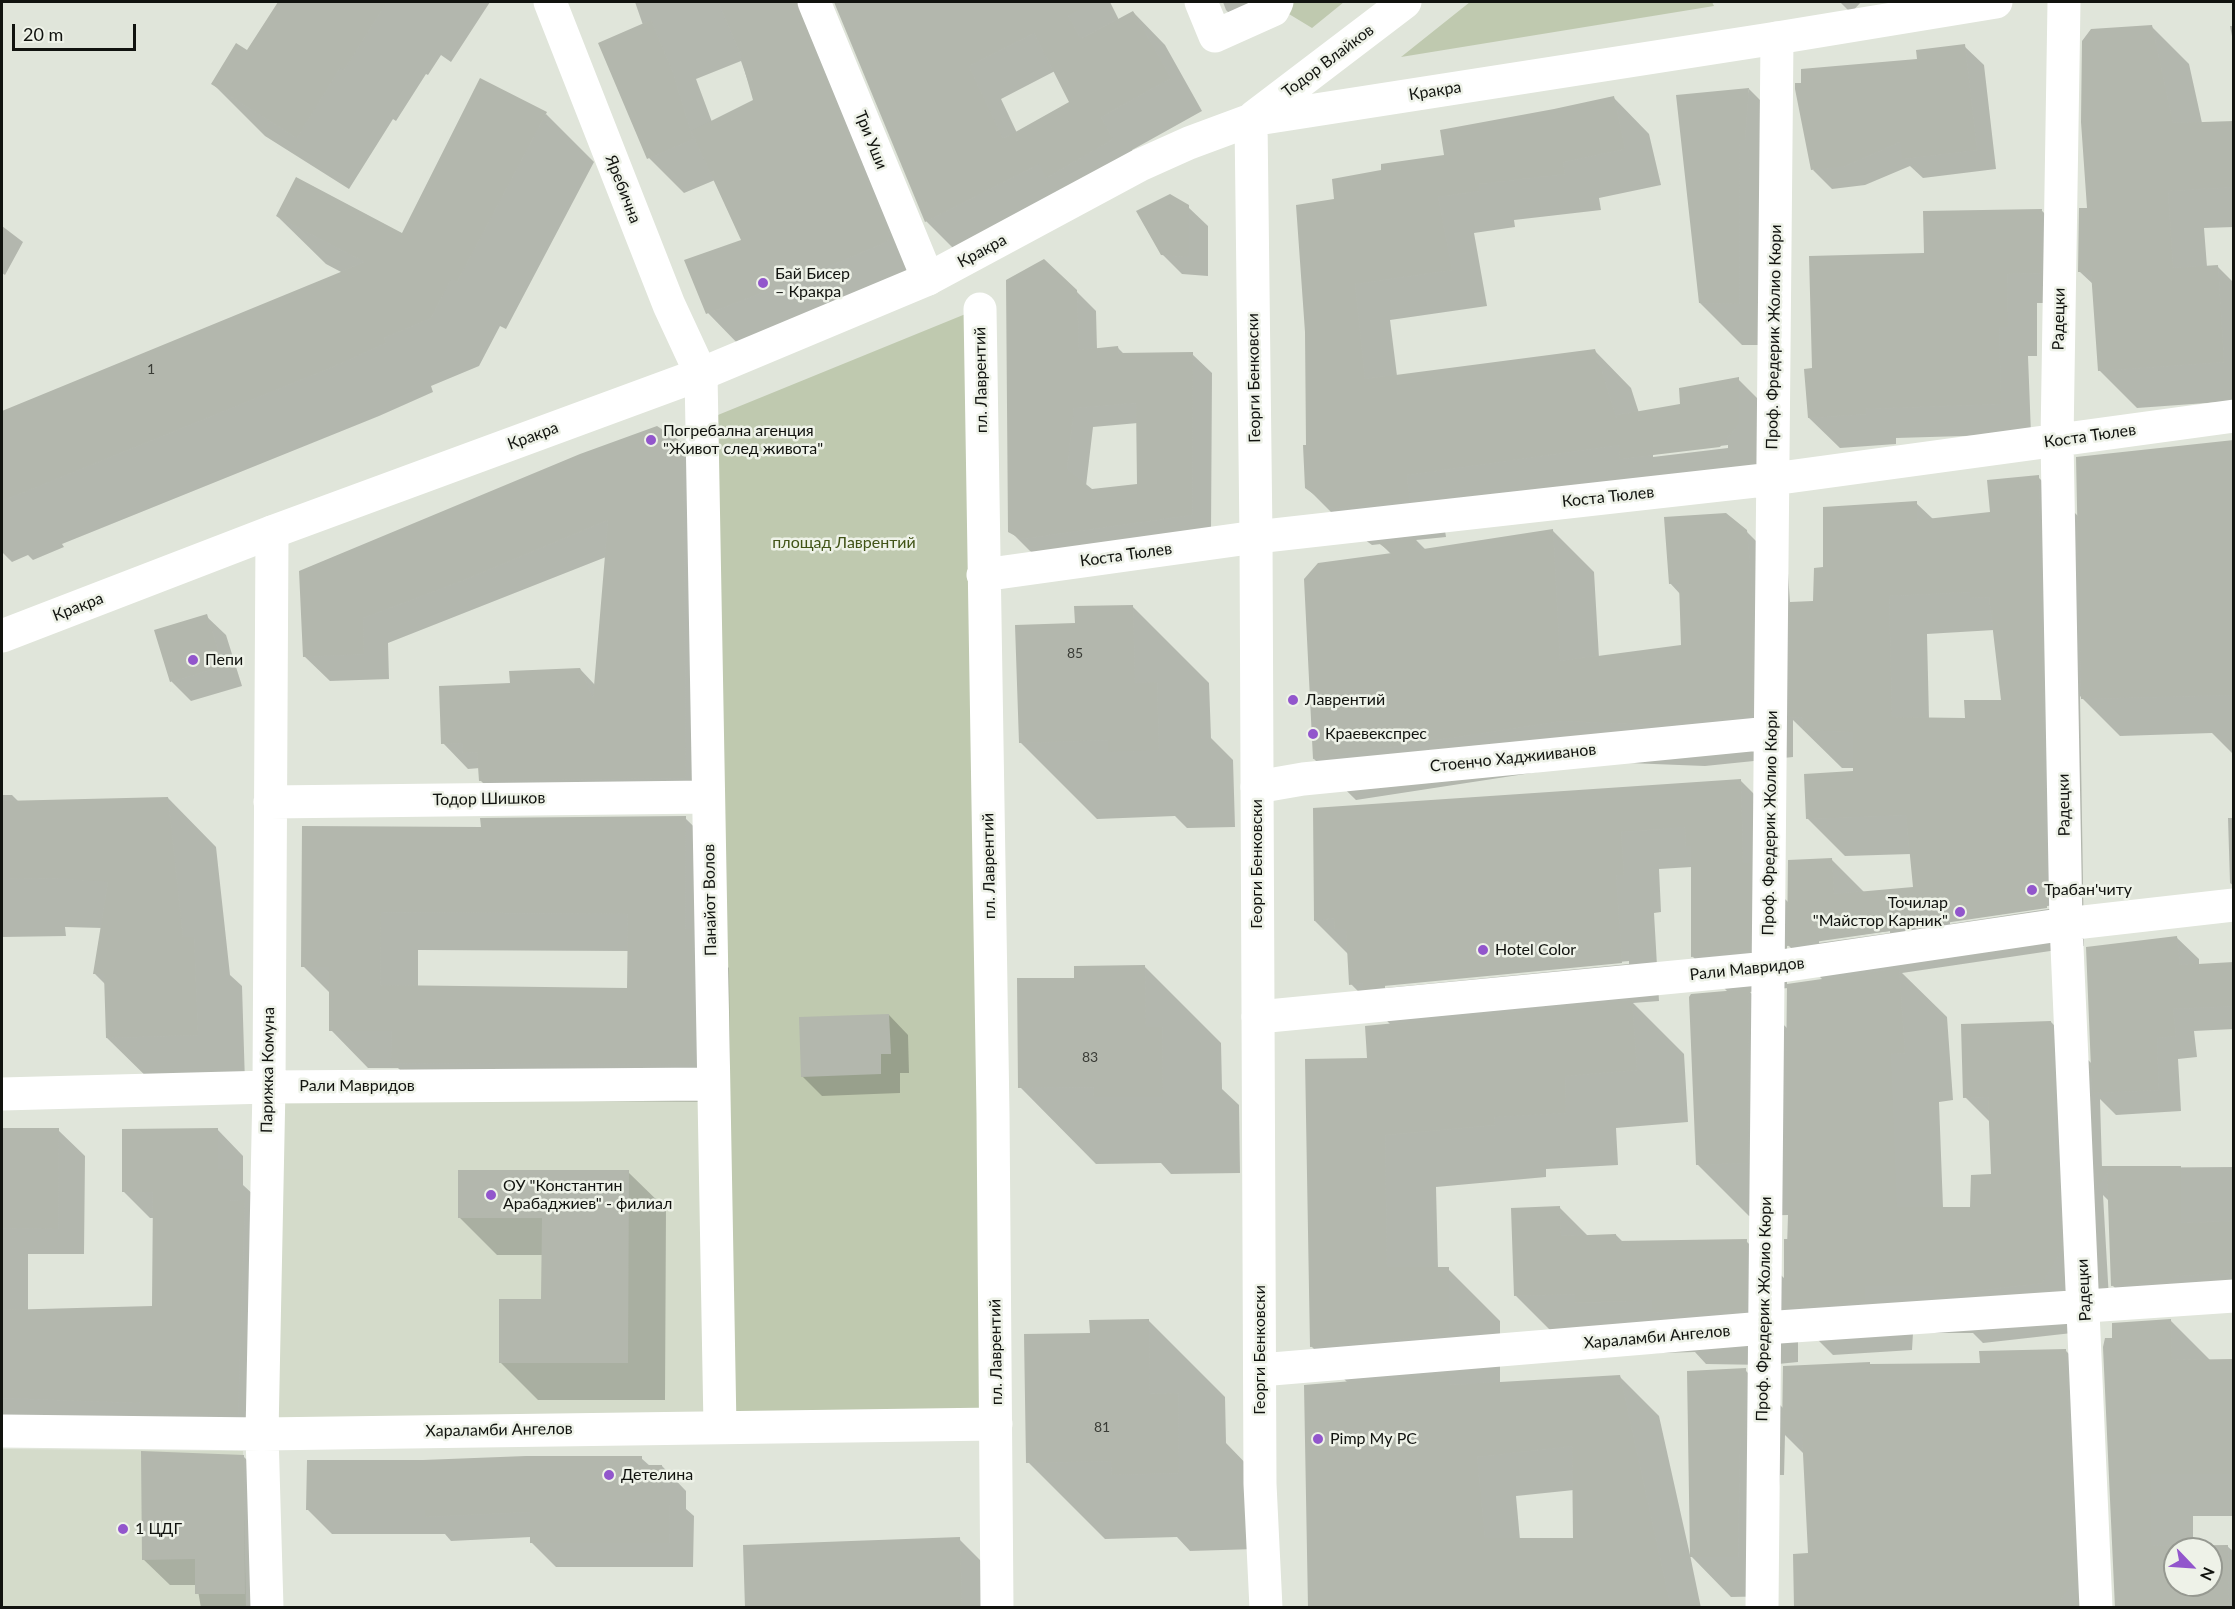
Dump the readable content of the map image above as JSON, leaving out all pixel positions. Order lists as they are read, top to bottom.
{
  "streets": {
    "street": [
      "Тодор Влайков",
      "Кракра",
      "Три Уши",
      "Яребична",
      "Радецки",
      "Проф. Фредерик Жолио Кюри",
      "Георги Бенковски",
      "пл. Лаврентий",
      "Коста Тюлев",
      "Стоенчо Хаджииванов",
      "Тодор Шишков",
      "Панайот Волов",
      "Рали Мавридов",
      "Парижка Комуна",
      "Хараламби Ангелов"
    ]
  },
  "crossings": [
    ["Тодор Влайков", "Кракра"],
    ["Тодор Влайков", "Георги Бенковски"],
    ["Кракра", "Три Уши"],
    ["Кракра", "Яребична"],
    ["Кракра", "Проф. Фредерик Жолио Кюри"],
    ["Кракра", "Георги Бенковски"],
    ["Кракра", "Панайот Волов"],
    ["Кракра", "Парижка Комуна"],
    ["Яребична", "Панайот Волов"],
    ["Радецки", "Коста Тюлев"],
    ["Радецки", "Рали Мавридов"],
    ["Радецки", "Хараламби Ангелов"],
    ["Проф. Фредерик Жолио Кюри", "Коста Тюлев"],
    ["Проф. Фредерик Жолио Кюри", "Стоенчо Хаджииванов"],
    ["Проф. Фредерик Жолио Кюри", "Рали Мавридов"],
    ["Проф. Фредерик Жолио Кюри", "Хараламби Ангелов"],
    ["Георги Бенковски", "Коста Тюлев"],
    ["Георги Бенковски", "Стоенчо Хаджииванов"],
    ["Георги Бенковски", "Рали Мавридов"],
    ["Георги Бенковски", "Хараламби Ангелов"],
    ["пл. Лаврентий", "Коста Тюлев"],
    ["пл. Лаврентий", "Хараламби Ангелов"],
    ["Тодор Шишков", "Панайот Волов"],
    ["Тодор Шишков", "Парижка Комуна"],
    ["Панайот Волов", "Рали Мавридов"],
    ["Панайот Волов", "Хараламби Ангелов"],
    ["Рали Мавридов", "Парижка Комуна"],
    ["Парижка Комуна", "Хараламби Ангелов"]
  ],
  "parks": ["площад Лаврентий"],
  "places": [
    "Бай Бисер – Кракра",
    "Погребална агенция \"Живот след живота\"",
    "Пепи",
    "Лаврентий",
    "Краевекспрес",
    "Трабан'читу",
    "Точилар \"Майстор Карник\"",
    "Hotel Color",
    "ОУ \"Константин Арабаджиев\" - филиал",
    "Pimp My PC",
    "Детелина",
    "1 ЦДГ"
  ],
  "house_numbers": [
    "1",
    "85",
    "83",
    "81"
  ],
  "scale_bar": "20 m",
  "north": "bottom right"
}
